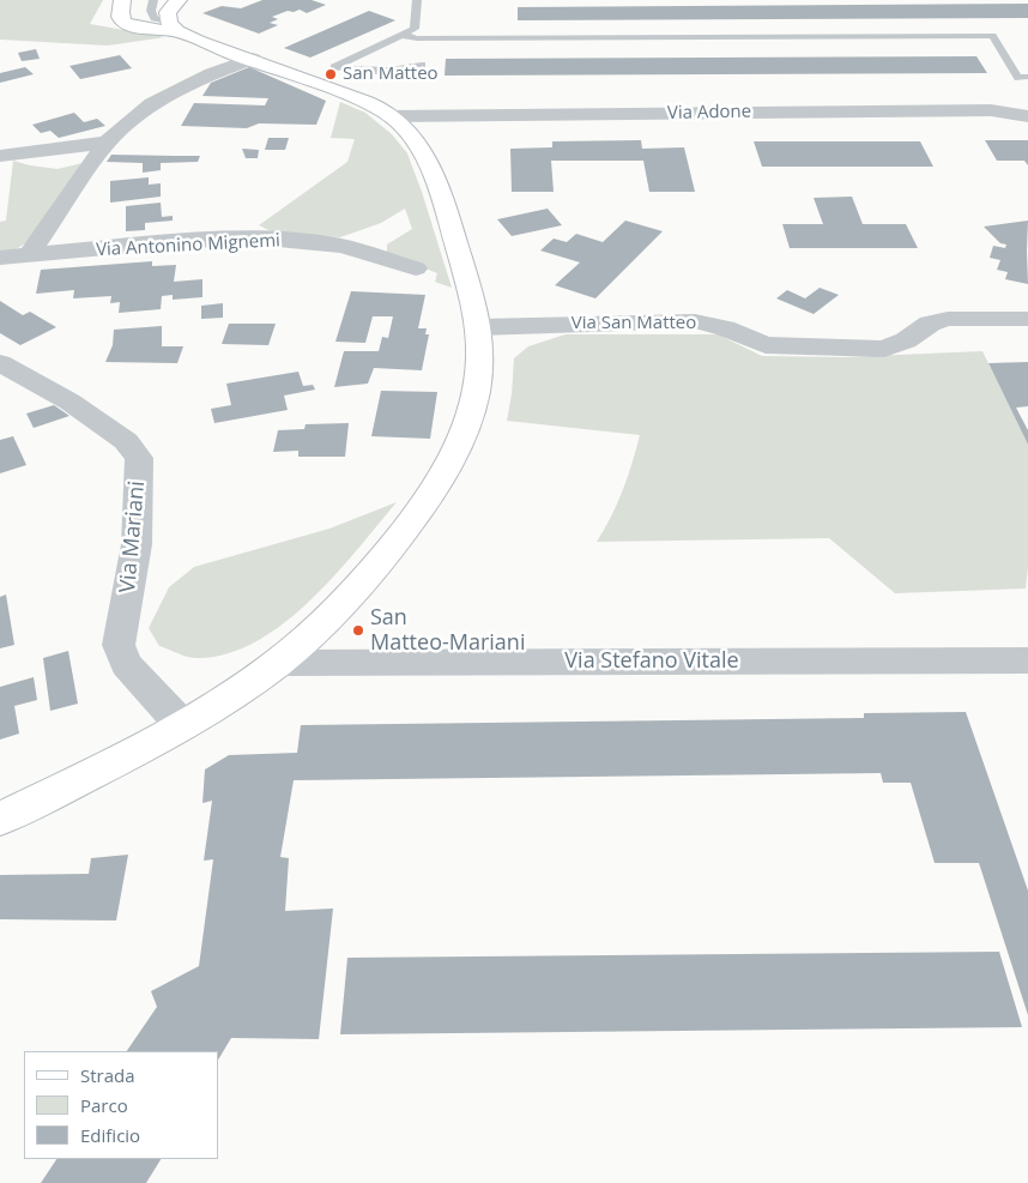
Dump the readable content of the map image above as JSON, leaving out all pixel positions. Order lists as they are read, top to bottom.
{
  "streets": {
    "street": [
      "Via Adone",
      "Via Antonino Mignemi",
      "Via San Matteo",
      "Via Mariani",
      "Via Stefano Vitale"
    ]
  },
  "places": ["San Matteo", "San Matteo-Mariani"],
  "legend": ["Strada", "Parco", "Edificio"]
}
